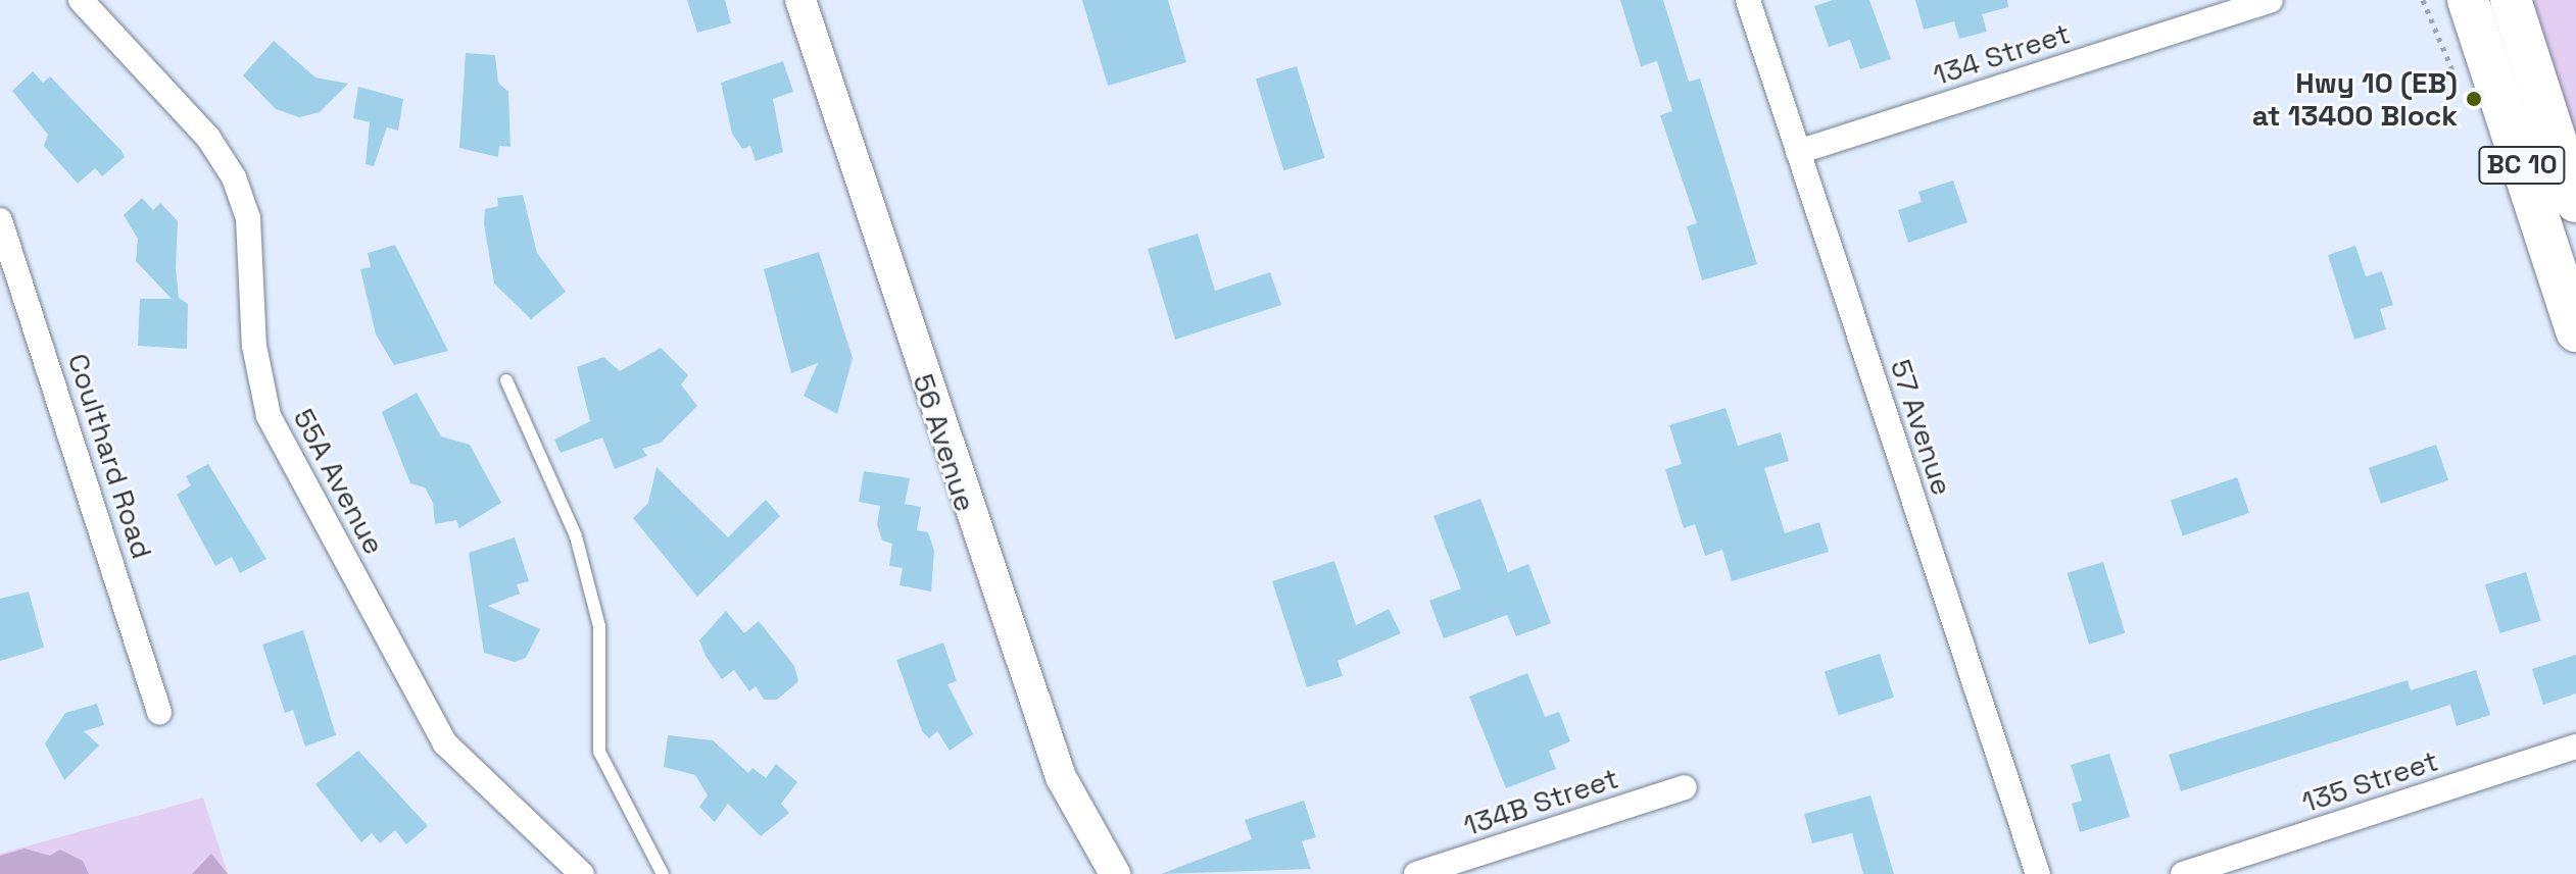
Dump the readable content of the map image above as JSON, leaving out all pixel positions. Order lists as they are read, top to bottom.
{
  "streets": {
    "highway": ["BC 10"],
    "street": [
      "134 Street",
      "57 Avenue",
      "56 Avenue",
      "Coulthard Road",
      "55A Avenue",
      "135 Street",
      "134B Street"
    ]
  },
  "crossings": [
    ["134 Street", "57 Avenue"]
  ],
  "places": ["Hwy 10 (EB) at 13400 Block"]
}
